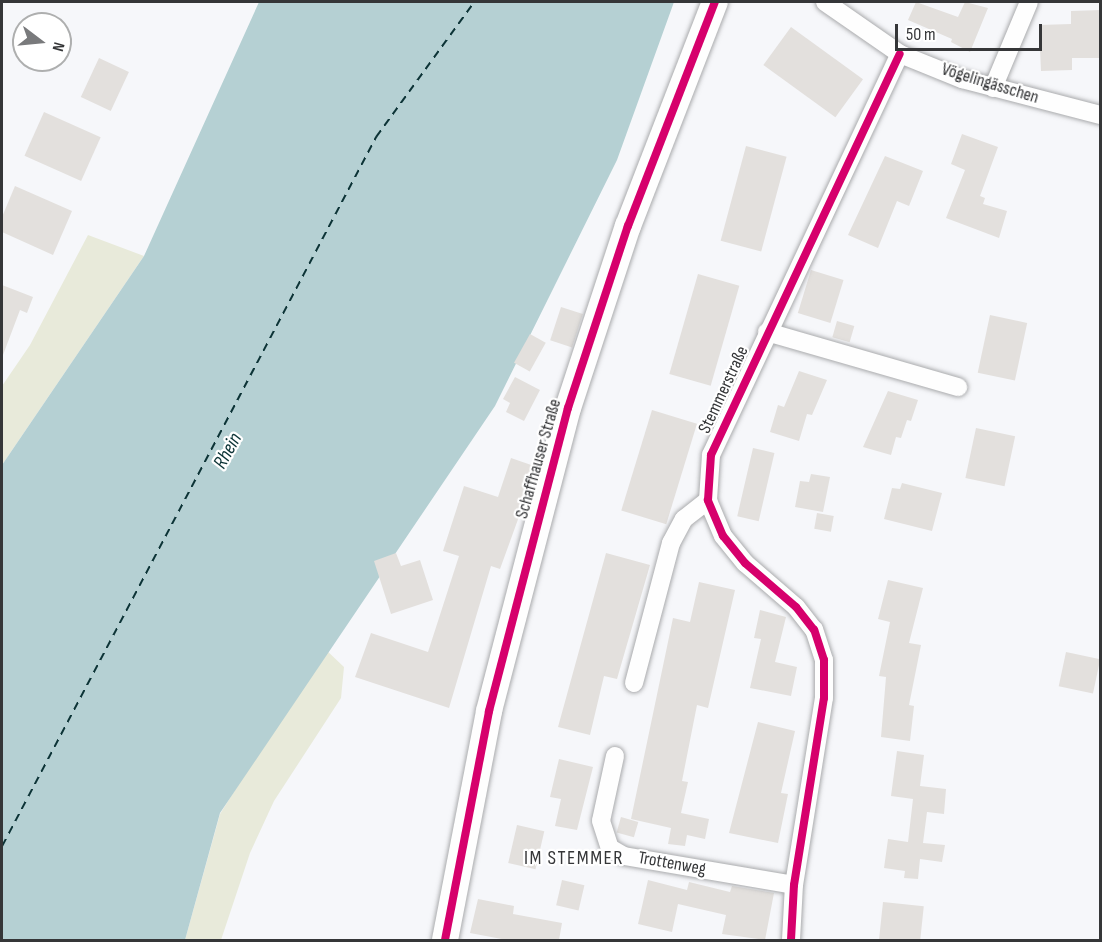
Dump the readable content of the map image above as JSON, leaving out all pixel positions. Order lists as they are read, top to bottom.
{
  "streets": {
    "main road": ["Schaffhauser Straße"],
    "street": ["Vögelingässchen", "Stemmerstraße", "Trottenweg"]
  },
  "crossings": [
    ["Vögelingässchen", "Stemmerstraße"],
    ["Stemmerstraße", "Trottenweg"]
  ],
  "districts": ["IM STEMMER"],
  "water": ["Rhein"],
  "scale_bar": "50 m",
  "north": "right"
}
